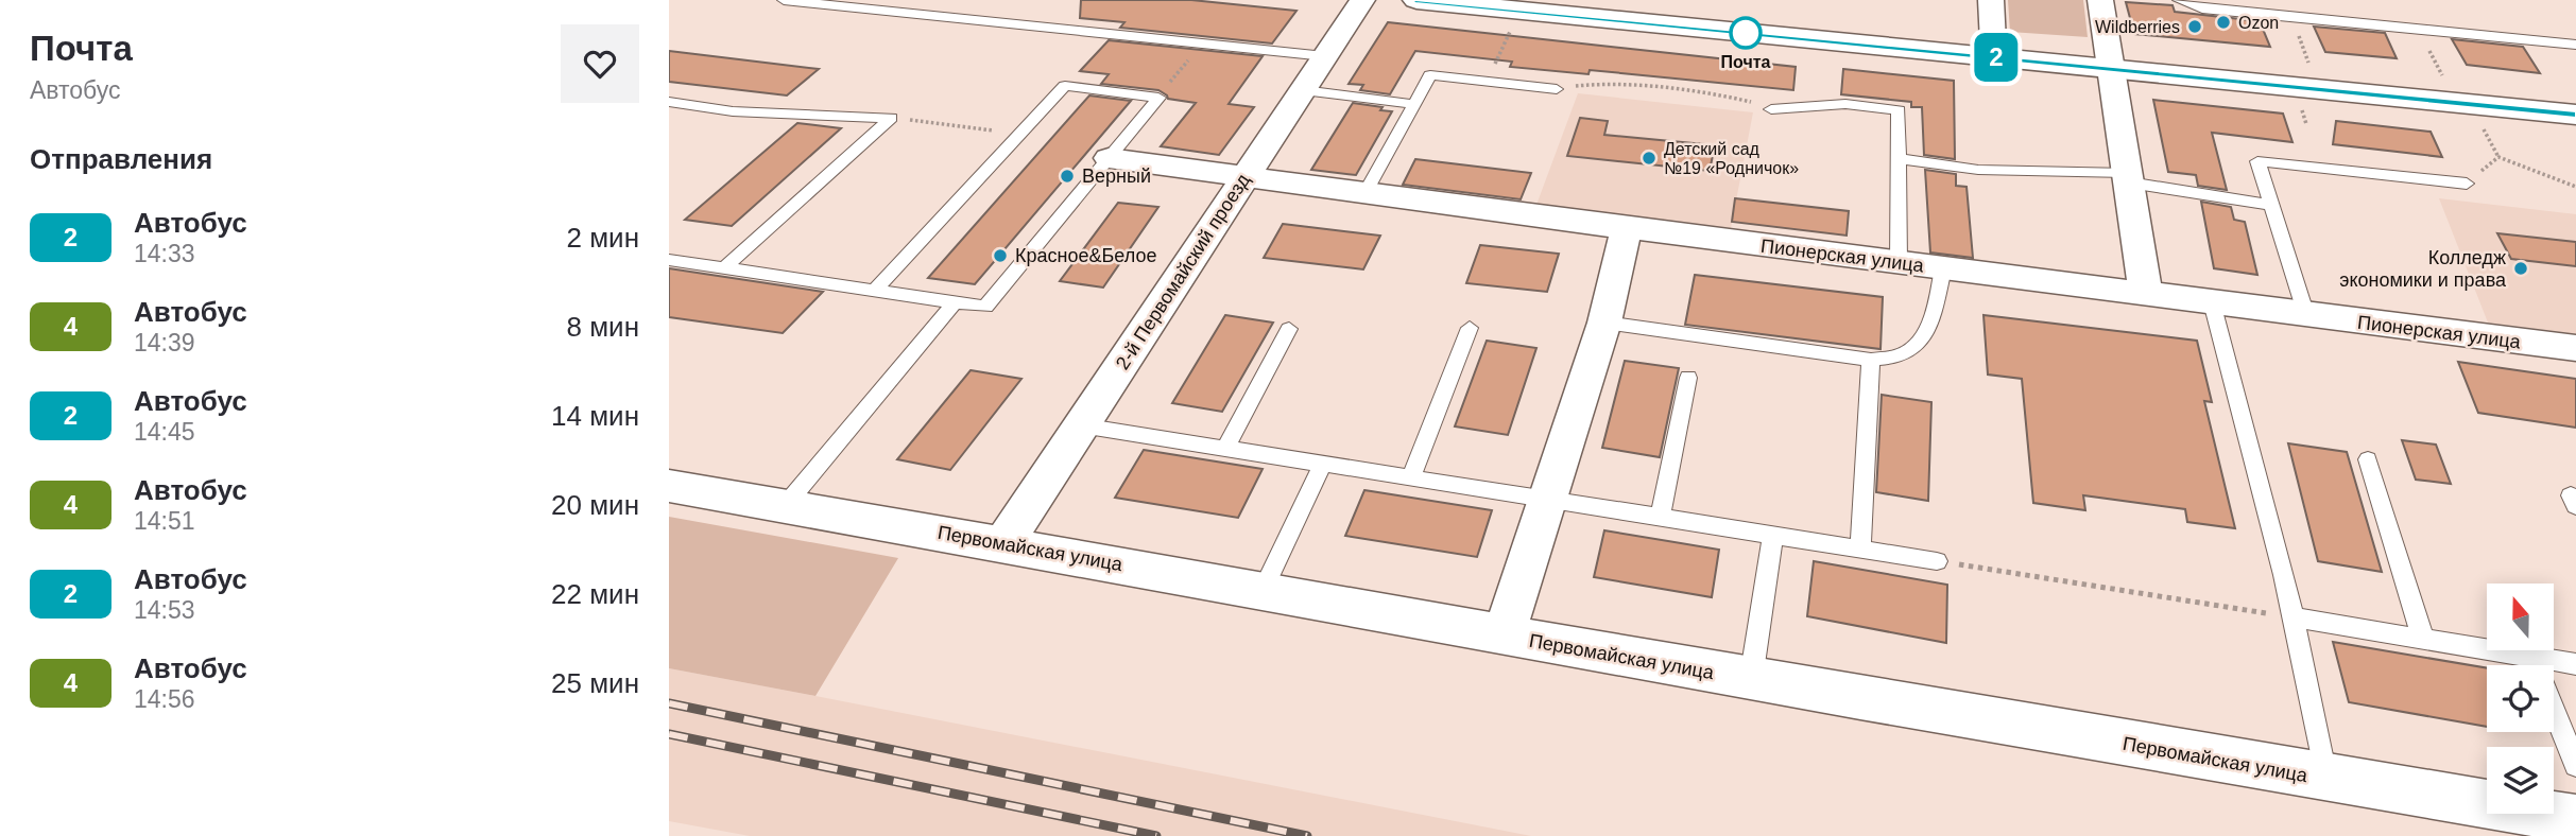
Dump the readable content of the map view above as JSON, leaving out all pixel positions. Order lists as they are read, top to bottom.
{
  "streets": {
    "street": ["Пионерская улица", "2-й Первомайский проезд", "Первомайская улица"]
  },
  "crossings": [
    ["Пионерская улица", "2-й Первомайский проезд"],
    ["2-й Первомайский проезд", "Первомайская улица"]
  ],
  "places": [
    "Ozon",
    "Wildberries",
    "Почта",
    "Детский сад №19 «Родничок»",
    "Верный",
    "Красное&Белое",
    "Колледж экономики и права"
  ],
  "lines": ["bus line 2"],
  "north": "top",
  "page": {
    "heading": [
      ["Почта", "Автобус"],
      "Отправления"
    ],
    "on_map": "2",
    "list": [
      {
        "mark": "2",
        "name": "Автобус",
        "note": "14:33",
        "value": "2 мин"
      },
      {
        "mark": "4",
        "name": "Автобус",
        "note": "14:39",
        "value": "8 мин"
      },
      {
        "mark": "2",
        "name": "Автобус",
        "note": "14:45",
        "value": "14 мин"
      },
      {
        "mark": "4",
        "name": "Автобус",
        "note": "14:51",
        "value": "20 мин"
      },
      {
        "mark": "2",
        "name": "Автобус",
        "note": "14:53",
        "value": "22 мин"
      },
      {
        "mark": "4",
        "name": "Автобус",
        "note": "14:56",
        "value": "25 мин"
      }
    ]
  }
}
